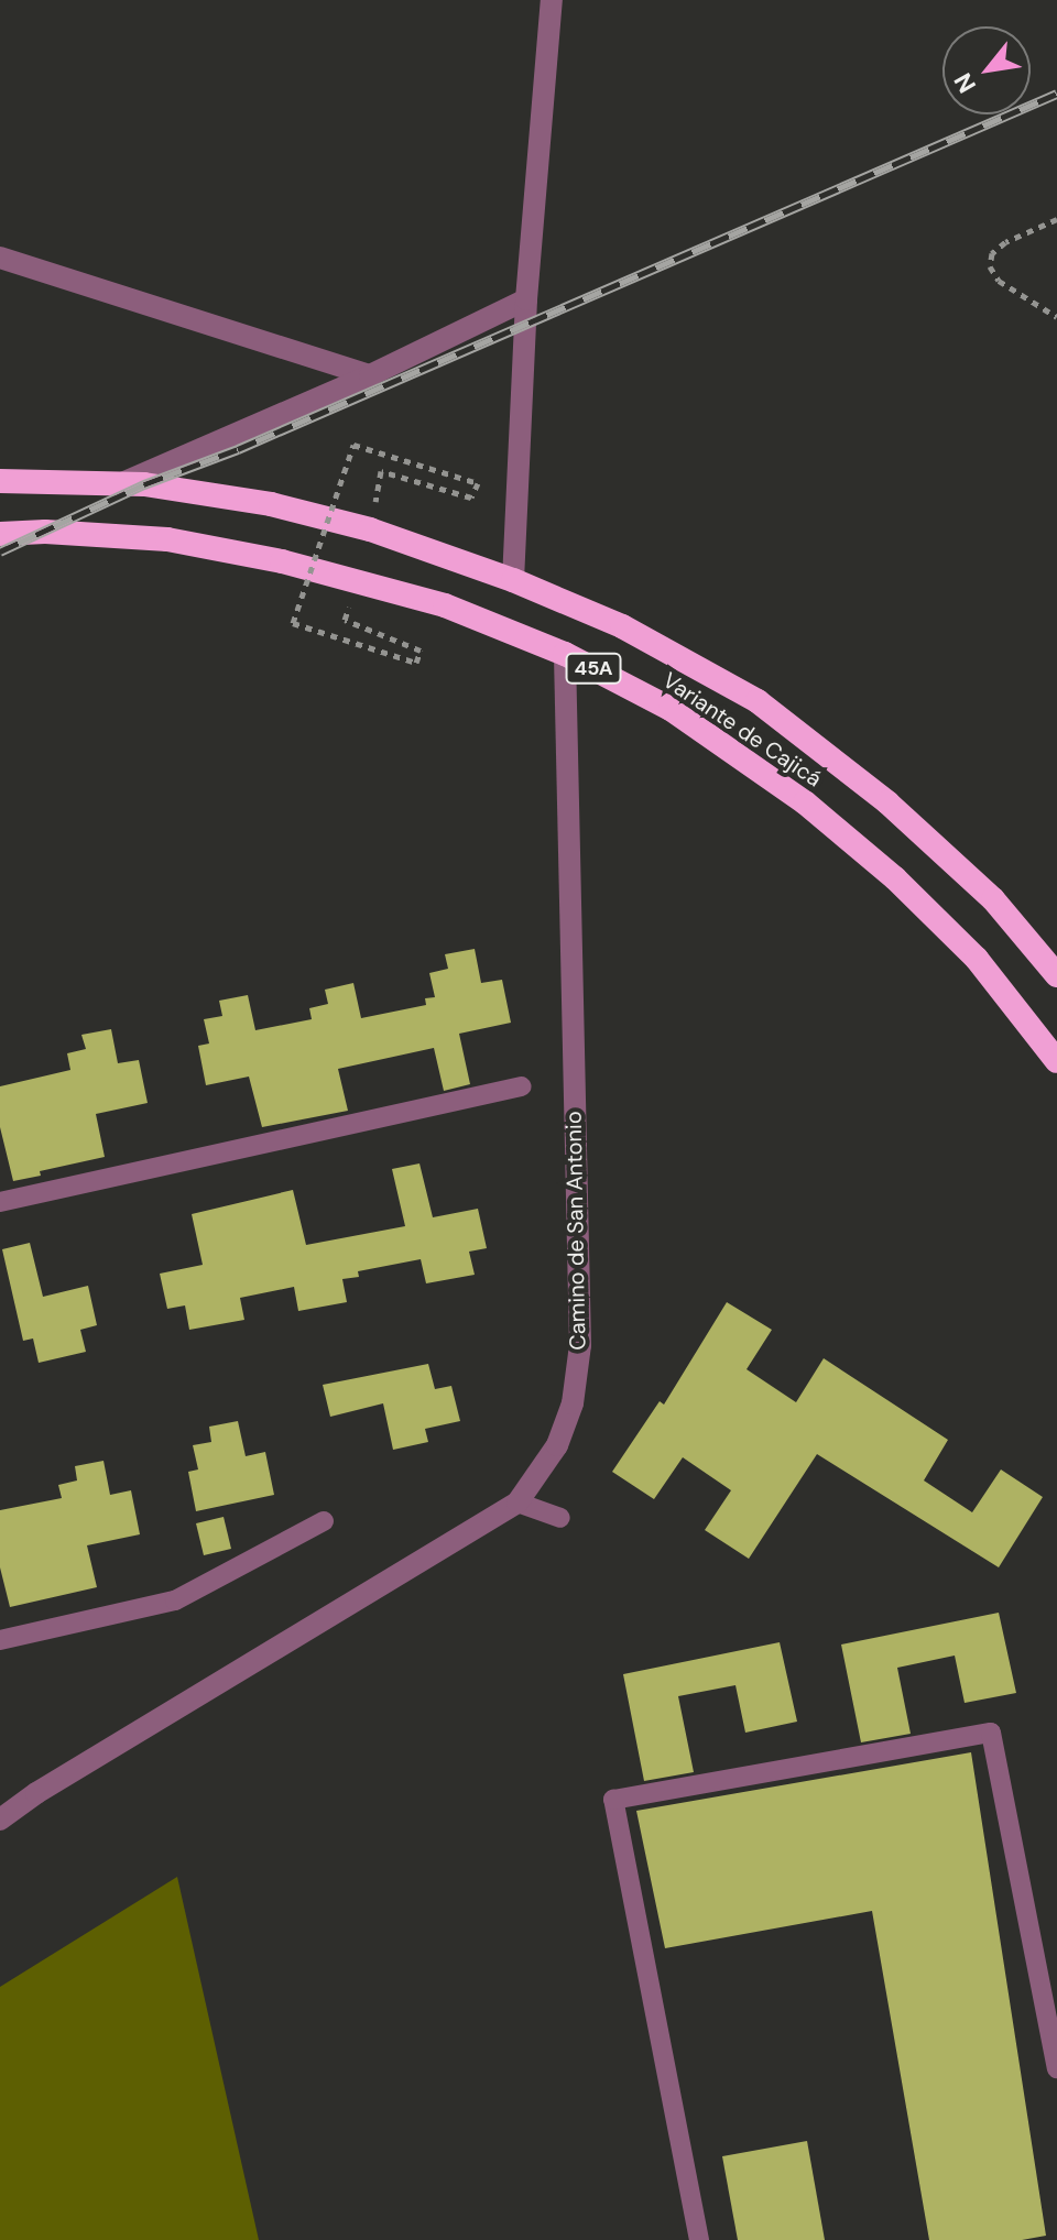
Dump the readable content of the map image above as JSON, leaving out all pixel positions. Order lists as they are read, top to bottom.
{
  "streets": {
    "highway": ["45A", "Variante de Cajicá"],
    "street": ["Camino de San Antonio"]
  },
  "crossings": [
    ["Variante de Cajicá", "Camino de San Antonio"]
  ],
  "north": "bottom left"
}
